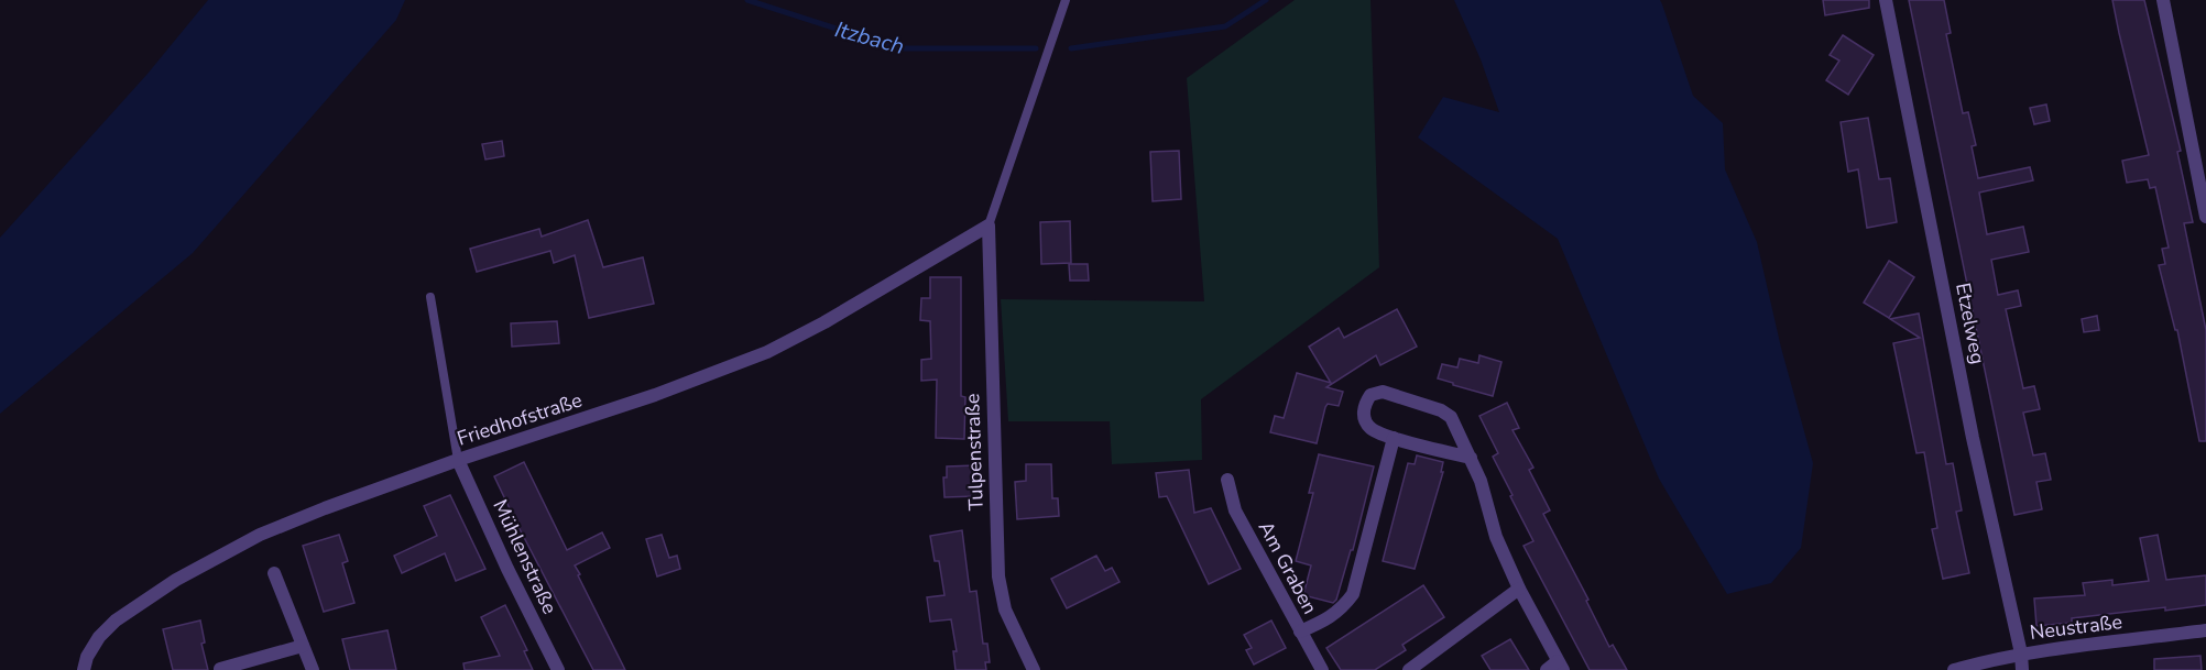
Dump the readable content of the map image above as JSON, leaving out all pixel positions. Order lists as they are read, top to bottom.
{
  "streets": {
    "street": [
      "Etzelweg",
      "Friedhofstraße",
      "Tulpenstraße",
      "Mühlenstraße",
      "Am Graben",
      "Neustraße"
    ]
  },
  "crossings": [
    ["Etzelweg", "Neustraße"],
    ["Friedhofstraße", "Tulpenstraße"],
    ["Friedhofstraße", "Mühlenstraße"]
  ],
  "water": ["Itzbach"]
}
